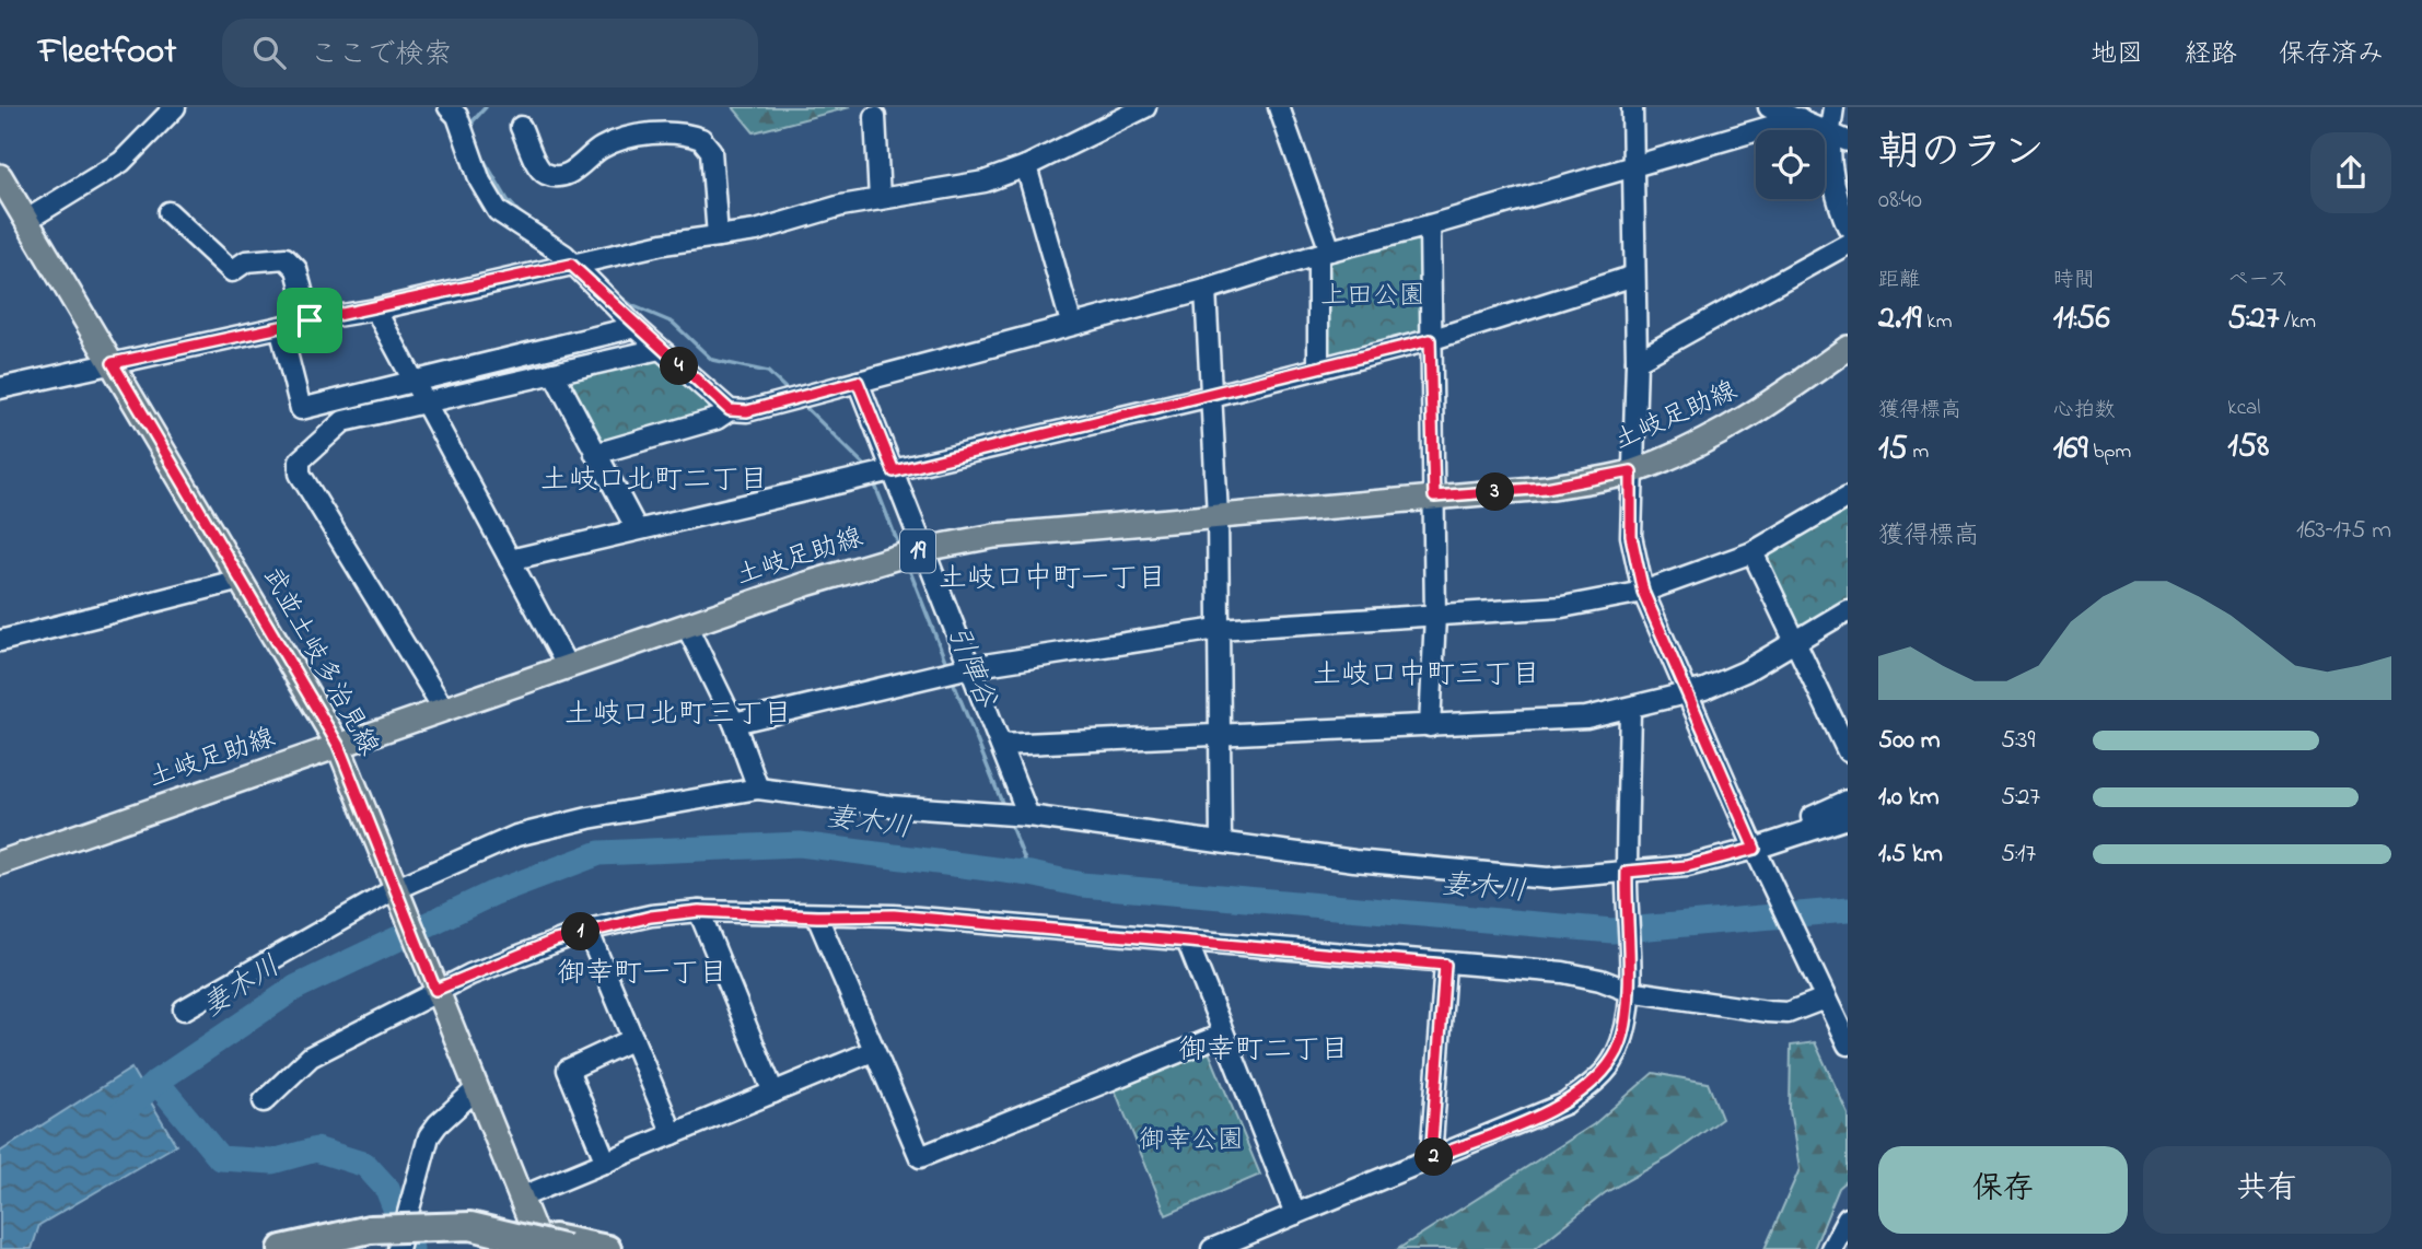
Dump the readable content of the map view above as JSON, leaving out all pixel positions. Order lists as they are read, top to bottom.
{
  "streets": {
    "main road": ["土岐足助線", "19", "武並土岐多治見線"]
  },
  "crossings": [
    ["土岐足助線", "武並土岐多治見線"]
  ],
  "districts": [
    "土岐口北町二丁目",
    "土岐口中町一丁目",
    "土岐口中町三丁目",
    "土岐口北町三丁目",
    "御幸町一丁目",
    "御幸町二丁目"
  ],
  "water": ["引陣谷", "妻木川"],
  "parks": ["上田公園", "御幸公園"],
  "page": {
    "header": "Fleetfoot",
    "search": "ここで検索",
    "nav": ["地図", "経路", "保存済み"],
    "heading": ["朝のラン", "08:40"],
    "stats": [
      ["距離", "2.19 km"],
      ["時間", "11:56"],
      ["ペース", "5:27 /km"],
      ["獲得標高", "15 m"],
      ["心拍数", "169 bpm"],
      ["kcal", "158"]
    ],
    "pins": [
      "4",
      "3",
      "1",
      "2"
    ],
    "chart": ["獲得標高", "163–175 m"],
    "list": [
      {
        "name": "500 m",
        "note": "5:39"
      },
      {
        "name": "1.0 km",
        "note": "5:27"
      },
      {
        "name": "1.5 km",
        "note": "5:17"
      }
    ],
    "buttons": ["保存", "共有"]
  }
}
